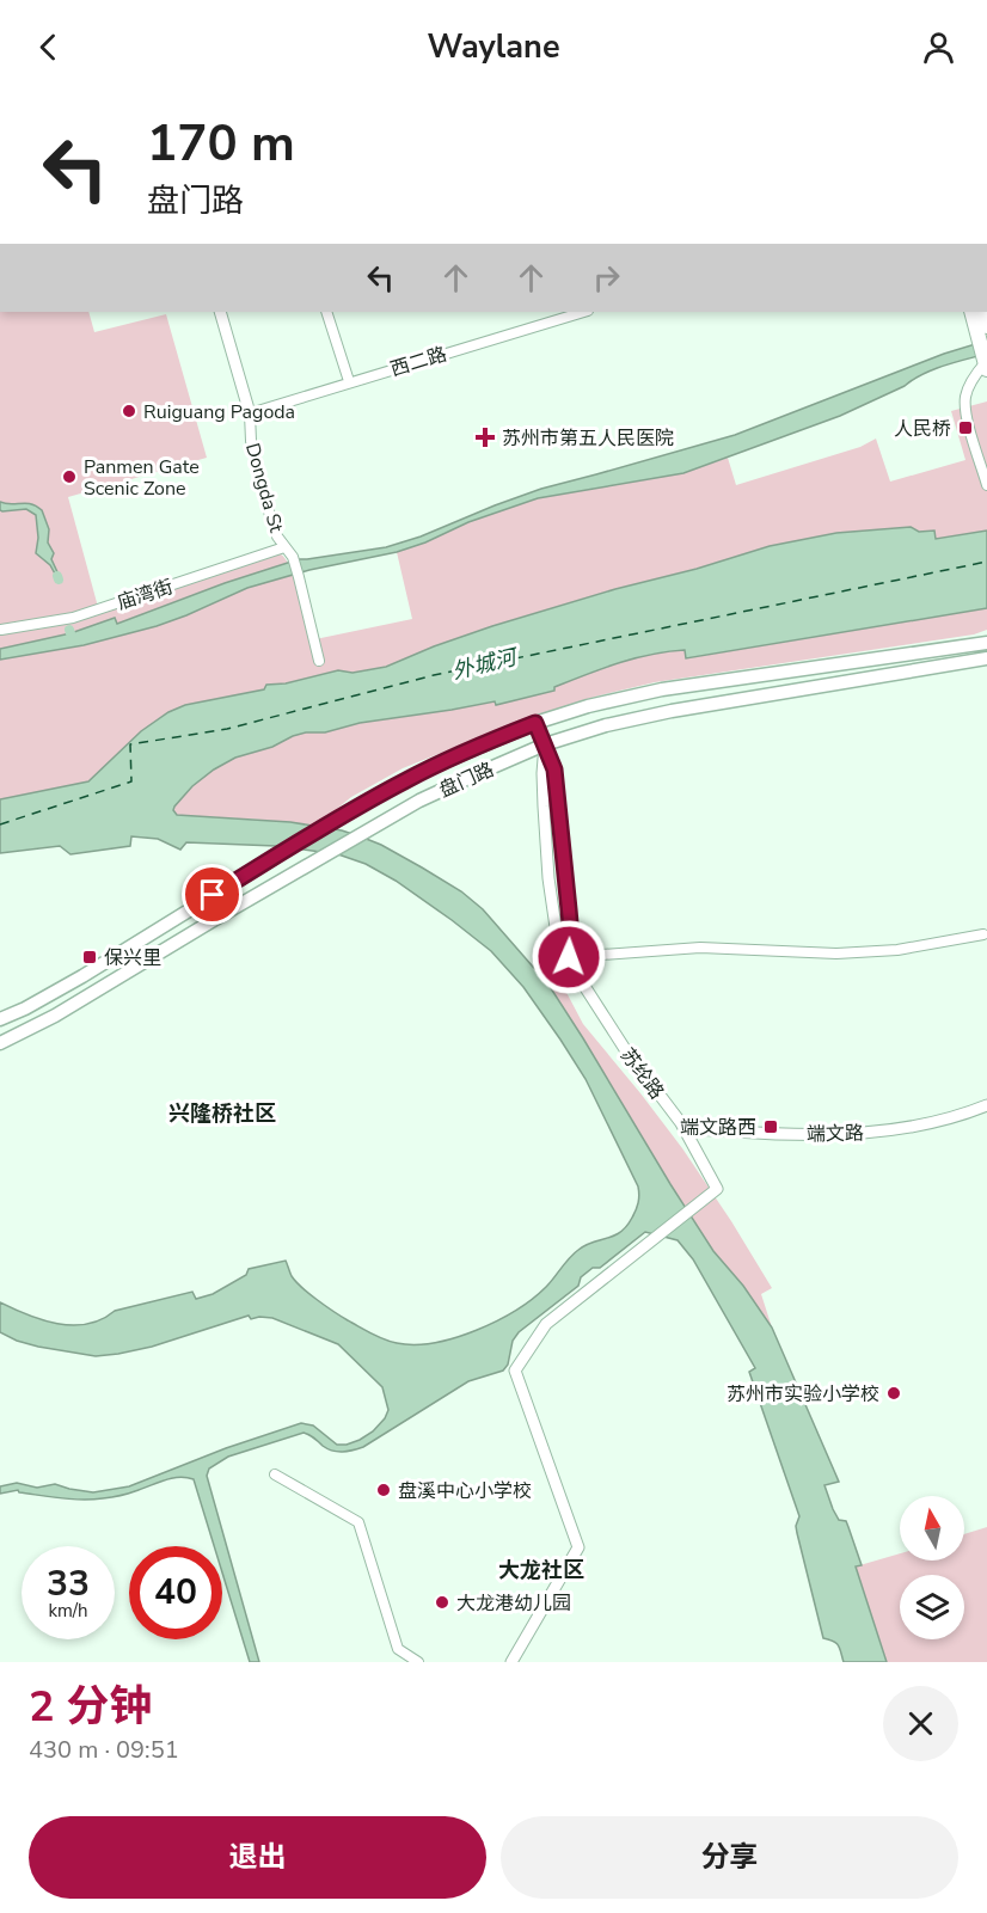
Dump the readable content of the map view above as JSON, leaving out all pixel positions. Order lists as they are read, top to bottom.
{
  "streets": {
    "main road": ["盘门路"],
    "street": [
      "西二路",
      "Dongda St",
      "庙湾街",
      "苏纶路",
      "端文路"
    ]
  },
  "crossings": [
    ["西二路", "Dongda St"],
    ["Dongda St", "庙湾街"],
    ["盘门路", "苏纶路"],
    ["苏纶路", "端文路"]
  ],
  "districts": ["兴隆桥社区", "大龙社区"],
  "water": ["外城河"],
  "places": {
    "other": [
      "Ruiguang Pagoda",
      "Panmen Gate Scenic Zone",
      "苏州市实验小学校",
      "盘溪中心小学校",
      "大龙港幼儿园"
    ],
    "transit": ["人民桥", "保兴里", "端文路西"],
    "health": ["苏州市第五人民医院"]
  },
  "north": "top",
  "page": {
    "header": "Waylane",
    "turn": ["170 m", "盘门路"],
    "speed": "33 km/h",
    "limit": "40",
    "heading": ["2 分钟", "430 m · 09:51"],
    "buttons": ["退出", "分享"]
  }
}
